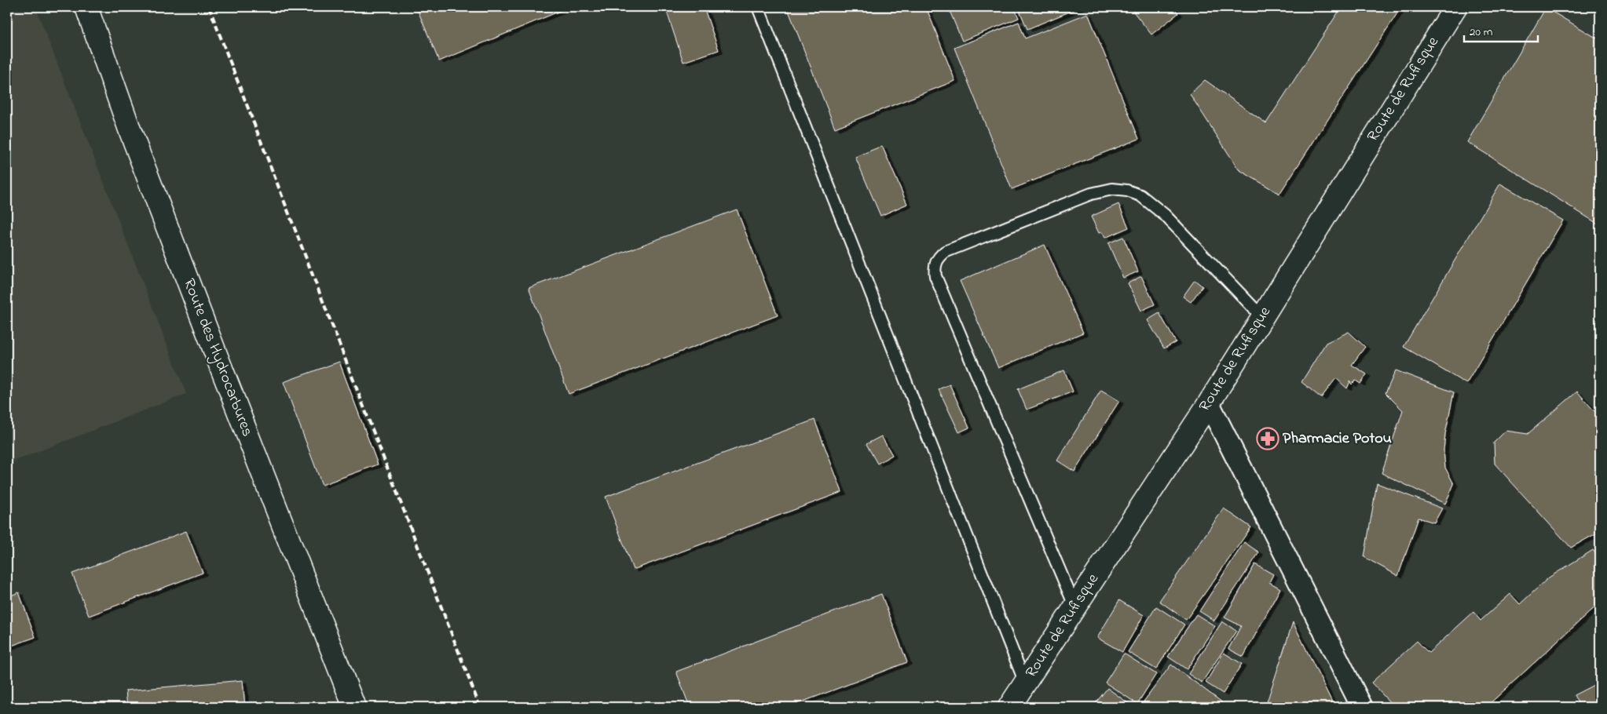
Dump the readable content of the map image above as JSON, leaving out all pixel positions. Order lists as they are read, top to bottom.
{
  "streets": {
    "main road": ["Route de Rufisque", "Route des Hydrocarbures"]
  },
  "places": {
    "pharmacy": ["Pharmacie Potou"]
  },
  "scale_bar": "20 m"
}
